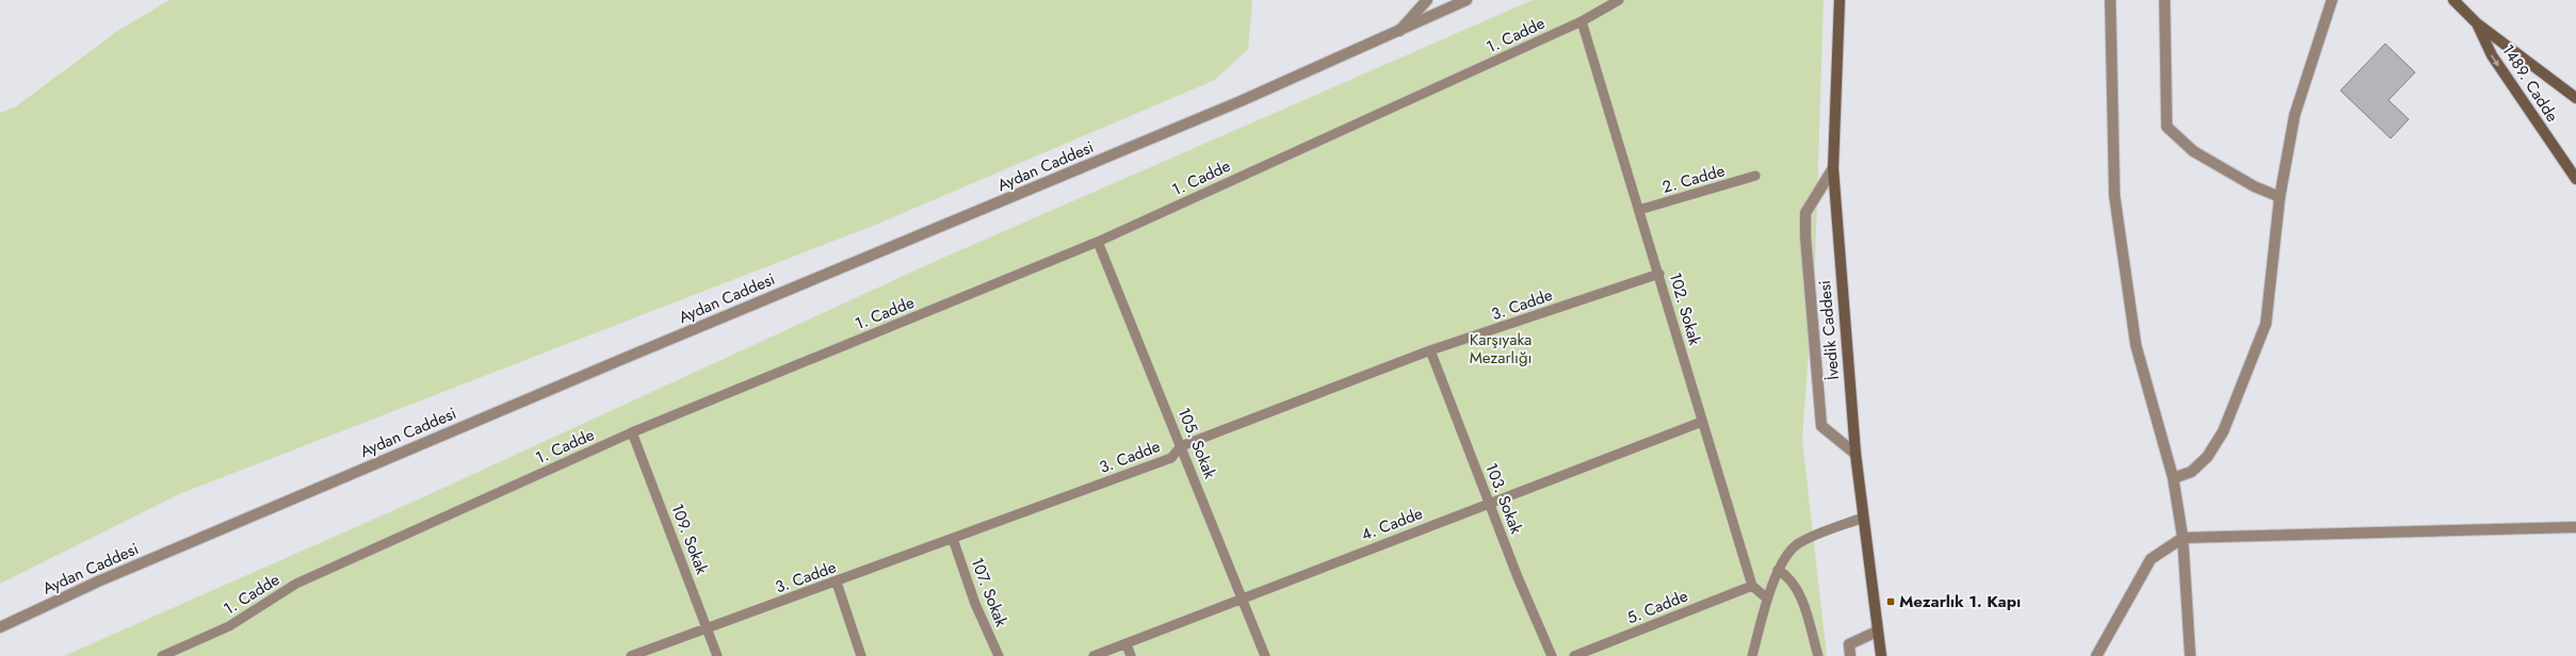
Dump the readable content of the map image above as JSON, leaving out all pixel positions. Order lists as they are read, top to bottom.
{
  "streets": {
    "main road": ["1489. Cadde", "İvedik Caddesi"],
    "street": ["Aydan Caddesi"],
    "lane": [
      "1. Cadde",
      "2. Cadde",
      "3. Cadde",
      "102. Sokak",
      "105. Sokak",
      "103. Sokak",
      "4. Cadde",
      "109. Sokak",
      "107. Sokak",
      "5. Cadde"
    ]
  },
  "crossings": [
    ["1. Cadde", "102. Sokak"],
    ["1. Cadde", "105. Sokak"],
    ["1. Cadde", "109. Sokak"],
    ["2. Cadde", "102. Sokak"],
    ["3. Cadde", "102. Sokak"],
    ["3. Cadde", "105. Sokak"],
    ["3. Cadde", "103. Sokak"],
    ["3. Cadde", "109. Sokak"],
    ["3. Cadde", "107. Sokak"],
    ["102. Sokak", "4. Cadde"],
    ["102. Sokak", "5. Cadde"],
    ["105. Sokak", "4. Cadde"],
    ["103. Sokak", "4. Cadde"]
  ],
  "parks": ["Karşıyaka Mezarlığı"],
  "places": {
    "transit": ["Mezarlık 1. Kapı"]
  }
}
